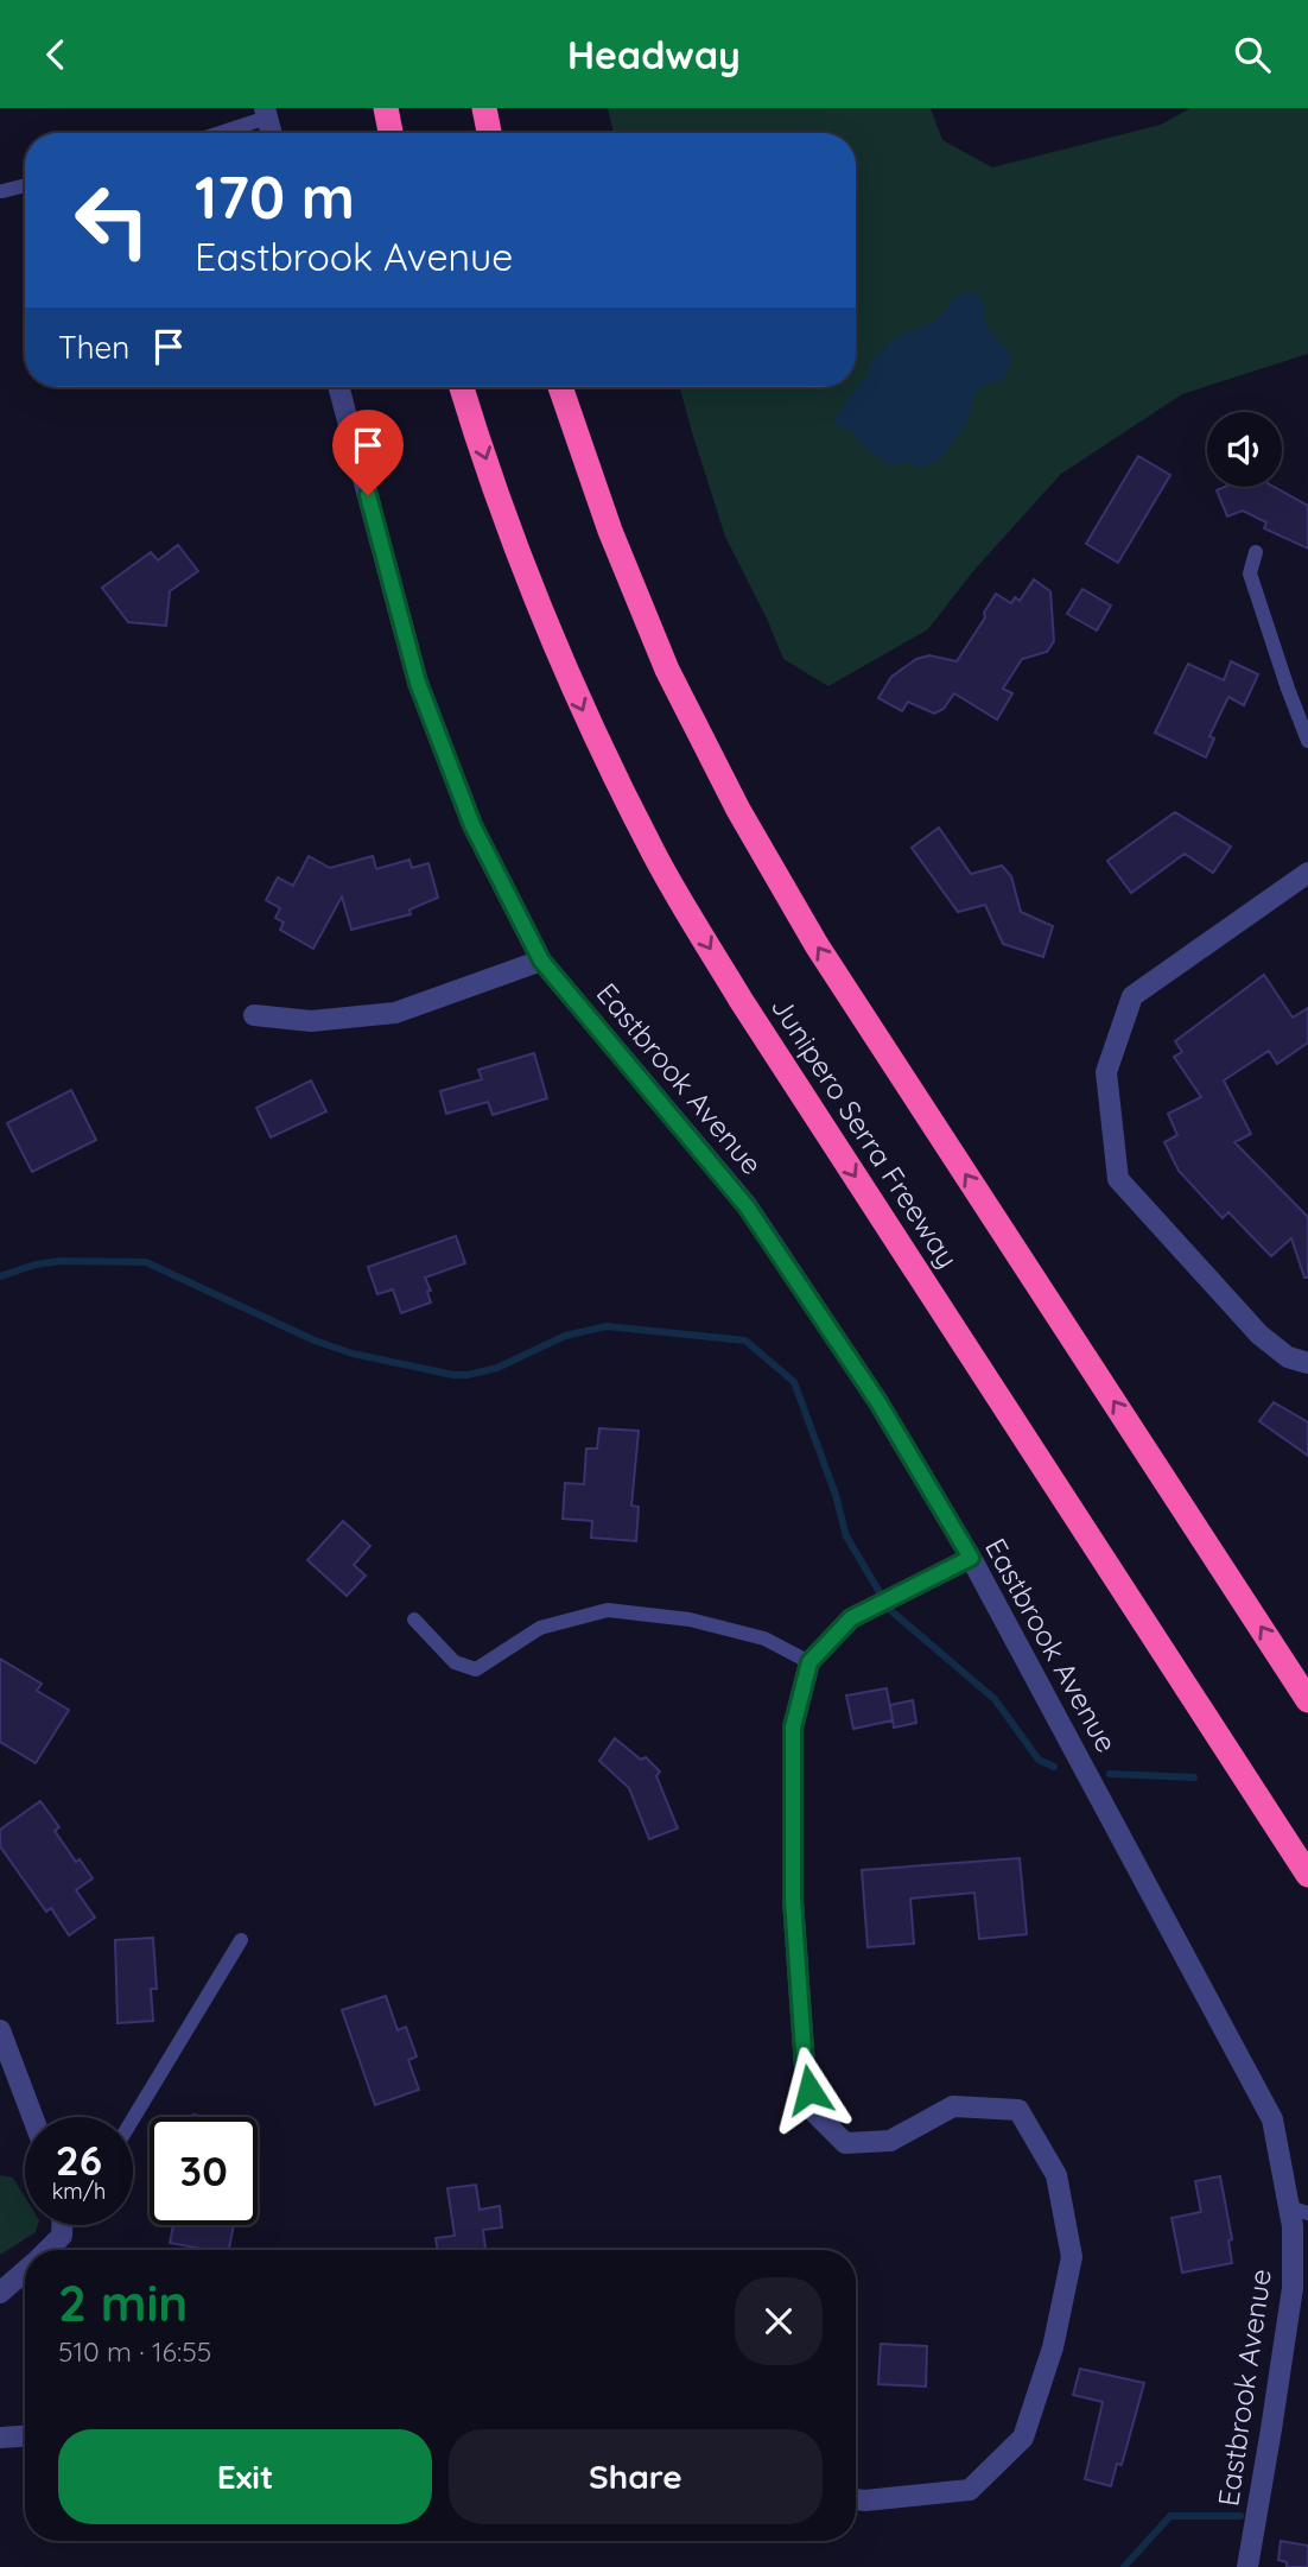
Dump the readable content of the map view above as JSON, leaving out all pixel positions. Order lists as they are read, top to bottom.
{
  "streets": {
    "highway": ["Junipero Serra Freeway"],
    "street": ["Eastbrook Avenue"]
  },
  "page": {
    "header": "Headway",
    "turn": ["170 m", "Eastbrook Avenue"],
    "then": "Then",
    "speed": "26 km/h",
    "limit": "30",
    "heading": ["2 min", "510 m · 16:55"],
    "buttons": ["Exit", "Share"]
  }
}
